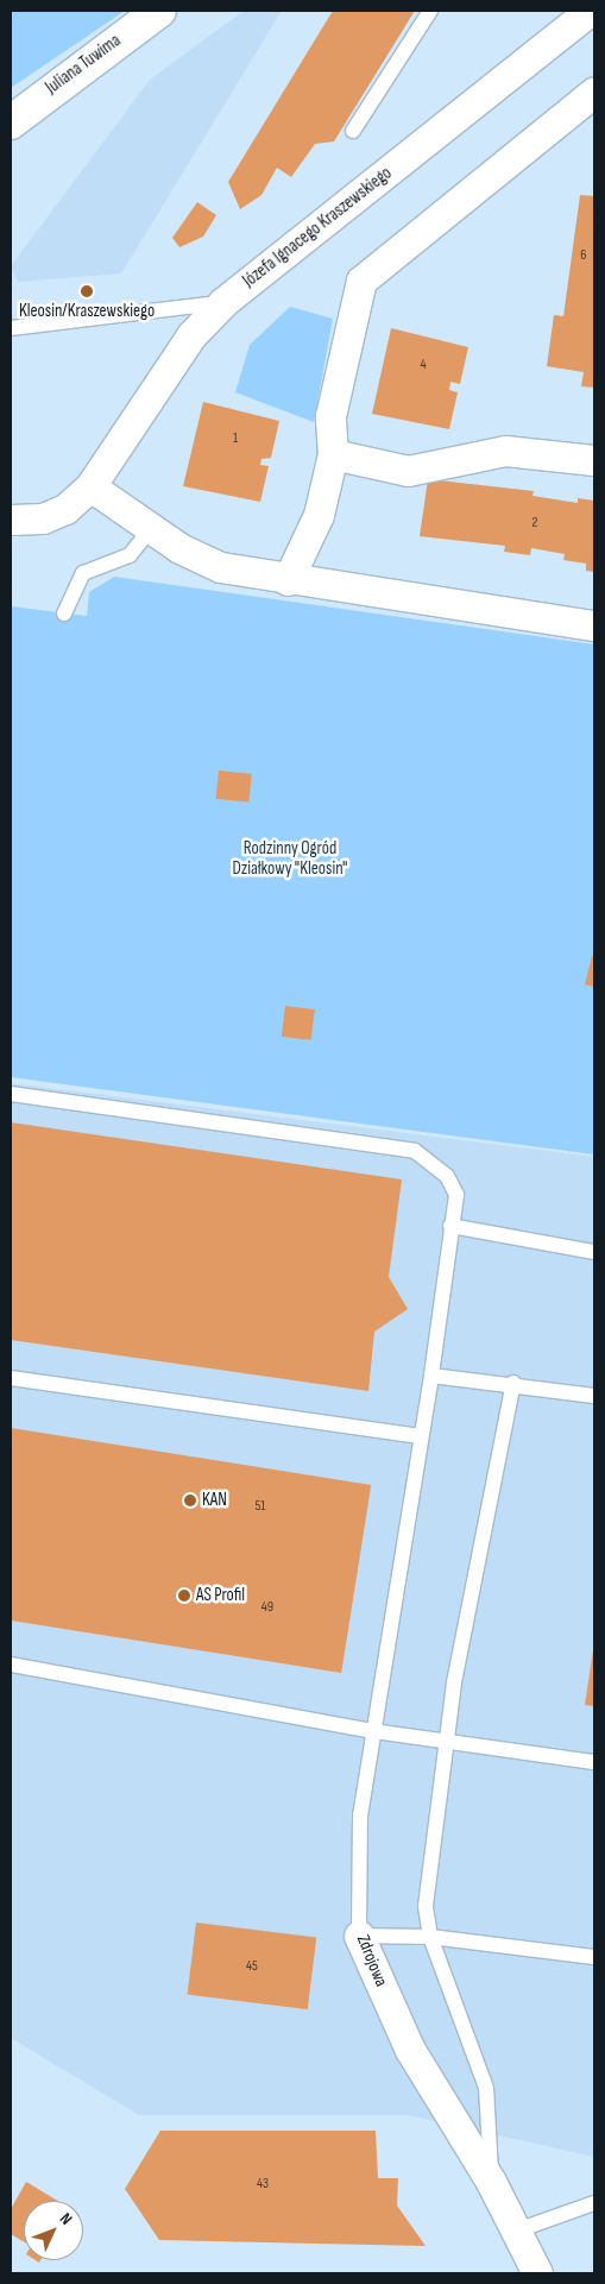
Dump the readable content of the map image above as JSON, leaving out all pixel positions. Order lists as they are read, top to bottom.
{
  "streets": {
    "street": ["Juliana Tuwima", "Józefa Ignacego Kraszewskiego", "Zdrojowa"]
  },
  "parks": ["Rodzinny Ogród Działkowy \"Kleosin\""],
  "places": ["Kleosin/Kraszewskiego", "KAN", "AS Profil"],
  "house_numbers": [
    "6",
    "4",
    "1",
    "2",
    "51",
    "49",
    "45",
    "43"
  ],
  "north": "top right"
}
